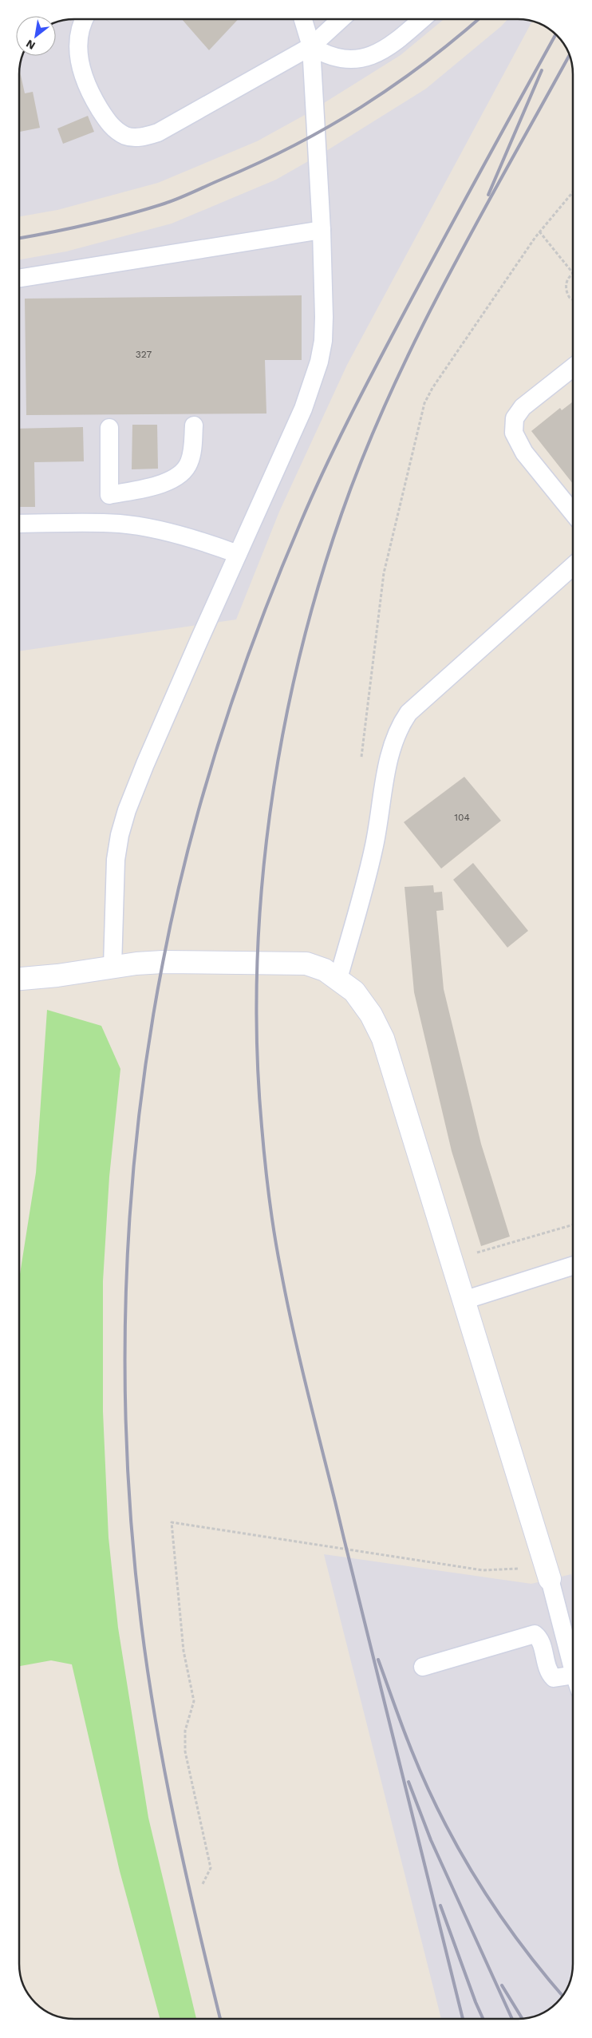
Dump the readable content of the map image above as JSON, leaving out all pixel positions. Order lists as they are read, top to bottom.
{
  "house_numbers": ["327", "104"],
  "north": "bottom left"
}
